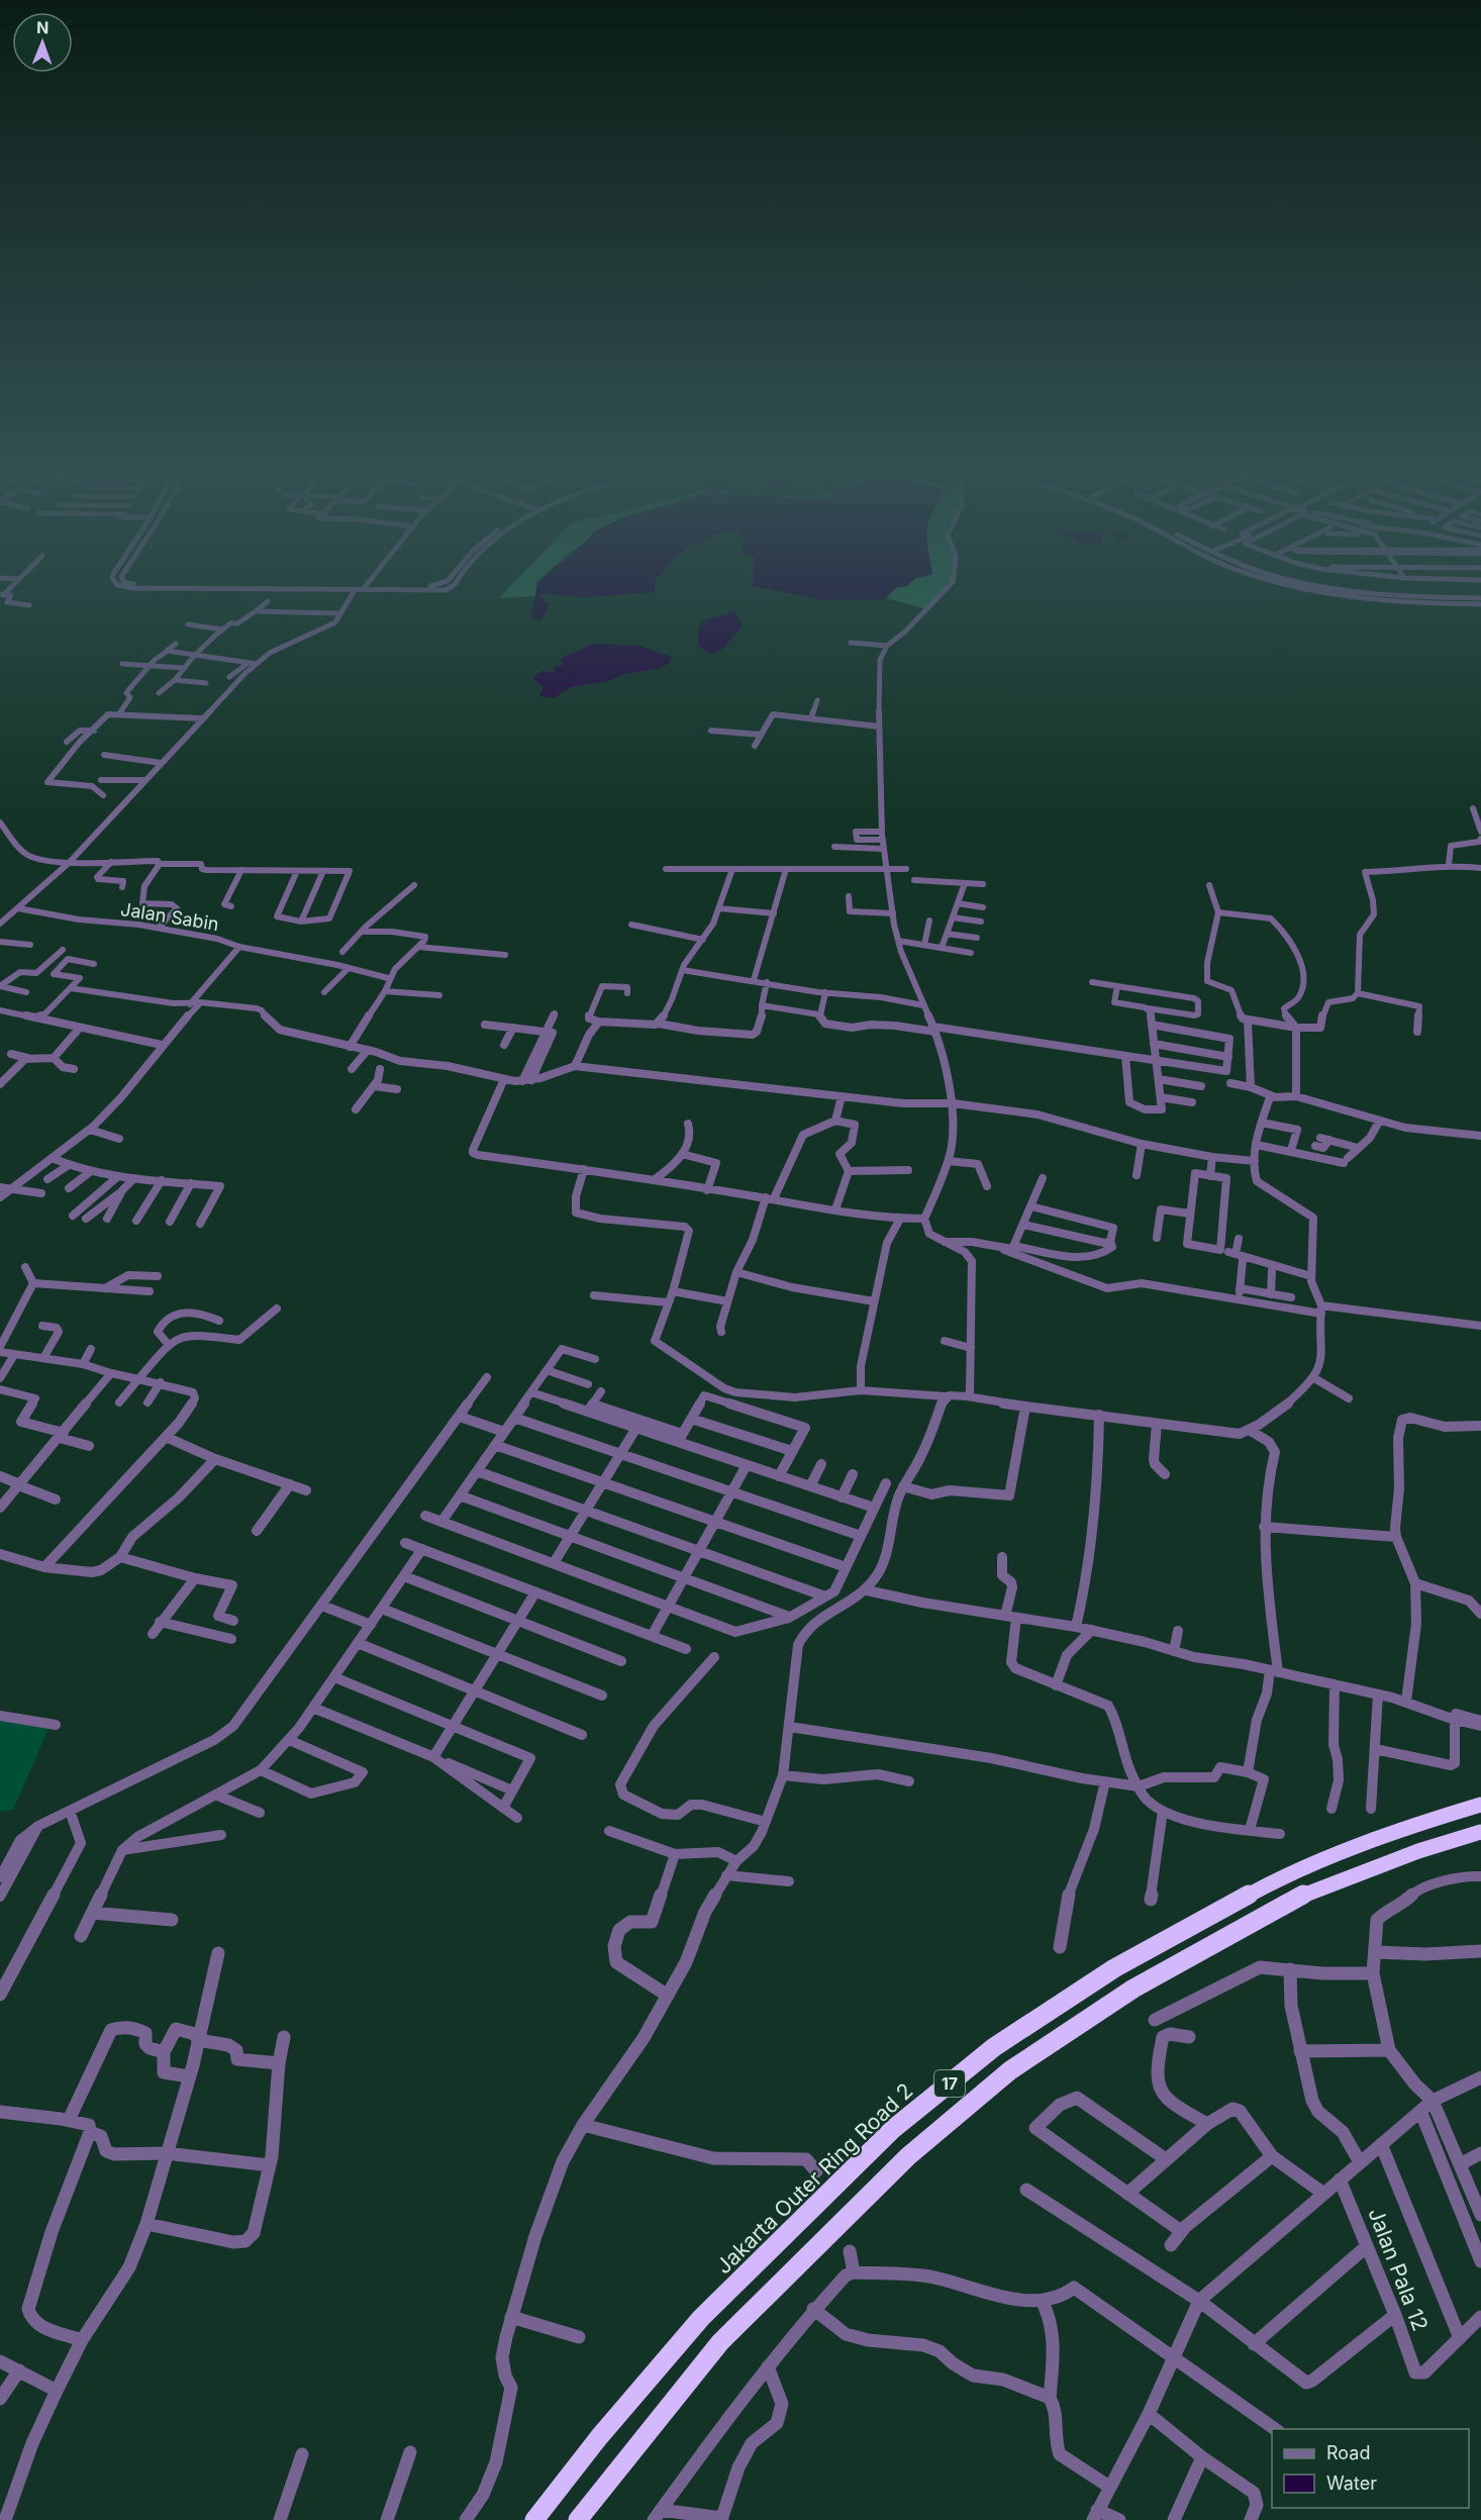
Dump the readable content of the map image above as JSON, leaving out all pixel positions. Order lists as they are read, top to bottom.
{
  "streets": {
    "highway": ["17", "Jakarta Outer Ring Road 2"],
    "street": ["Jalan Sabin", "Jalan Pala 12"]
  },
  "legend": ["Road", "Water"],
  "north": "top"
}
